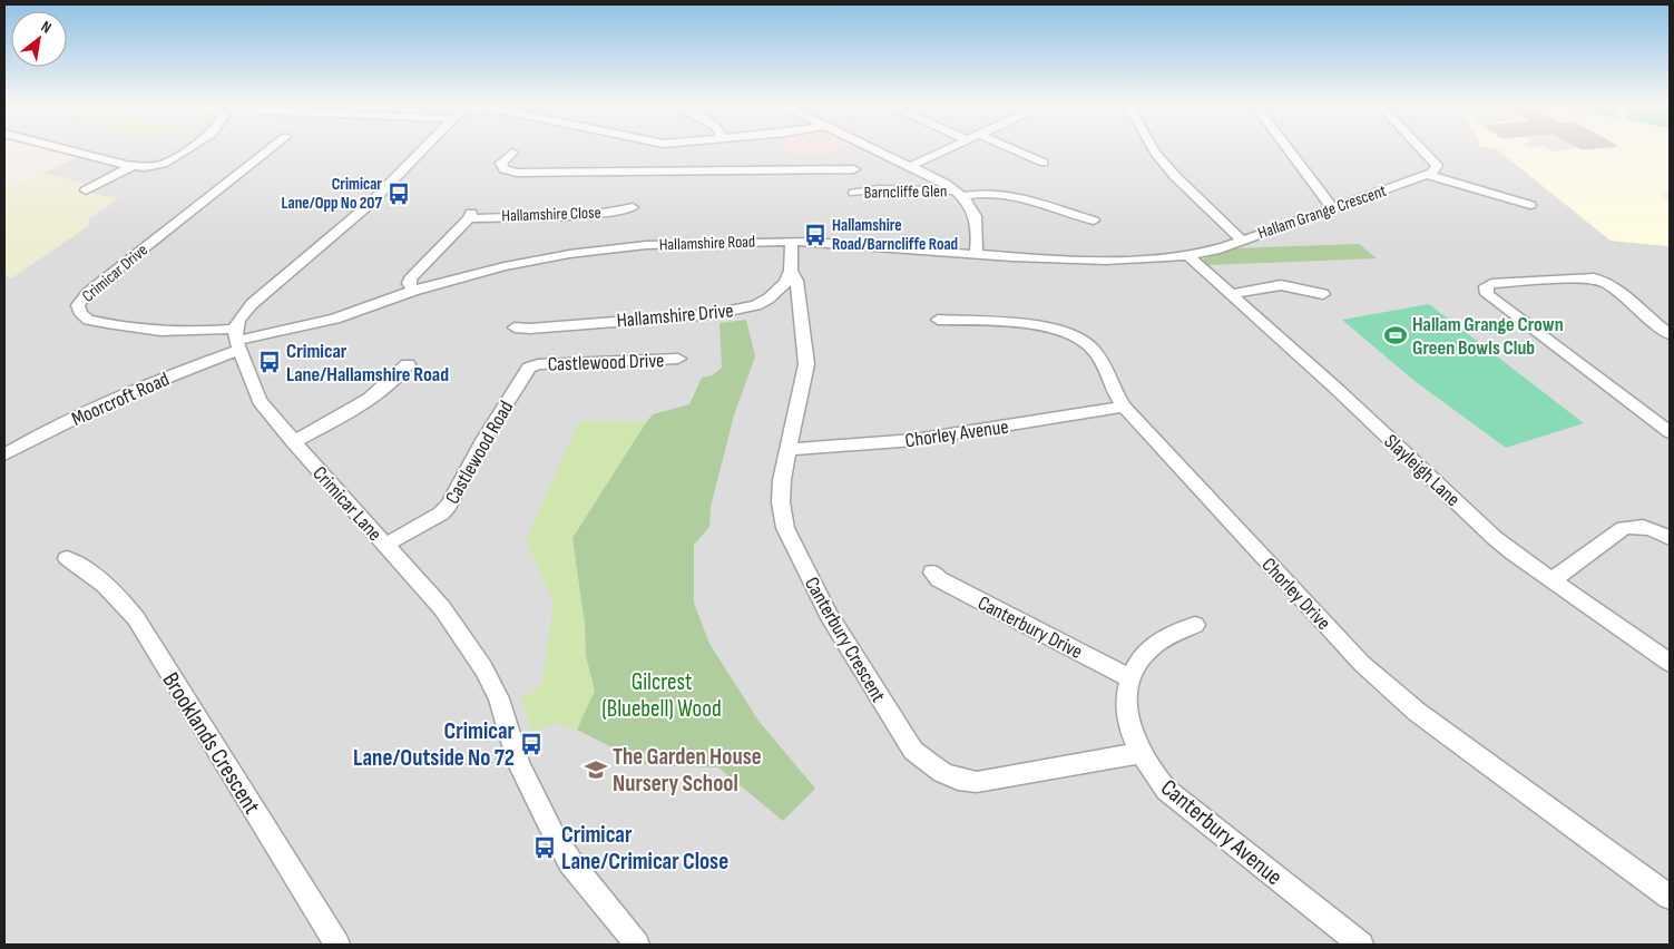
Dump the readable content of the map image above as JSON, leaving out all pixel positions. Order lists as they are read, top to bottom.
{
  "streets": {
    "street": [
      "Barncliffe Glen",
      "Hallam Grange Crescent",
      "Hallamshire Close",
      "Hallamshire Road",
      "Crimicar Drive",
      "Hallamshire Drive",
      "Castlewood Drive",
      "Moorcroft Road",
      "Chorley Avenue",
      "Castlewood Road",
      "Slayleigh Lane",
      "Crimicar Lane",
      "Chorley Drive",
      "Canterbury Drive",
      "Canterbury Crescent",
      "Brooklands Crescent",
      "Canterbury Avenue"
    ]
  },
  "crossings": [
    ["Hallam Grange Crescent", "Hallamshire Road"],
    ["Hallam Grange Crescent", "Slayleigh Lane"],
    ["Hallamshire Close", "Hallamshire Road"],
    ["Hallamshire Road", "Crimicar Drive"],
    ["Hallamshire Road", "Moorcroft Road"],
    ["Hallamshire Road", "Slayleigh Lane"],
    ["Hallamshire Road", "Crimicar Lane"],
    ["Crimicar Drive", "Moorcroft Road"],
    ["Crimicar Drive", "Crimicar Lane"],
    ["Hallamshire Drive", "Canterbury Crescent"],
    ["Castlewood Drive", "Castlewood Road"],
    ["Moorcroft Road", "Crimicar Lane"],
    ["Chorley Avenue", "Chorley Drive"],
    ["Chorley Avenue", "Canterbury Crescent"],
    ["Castlewood Road", "Crimicar Lane"],
    ["Canterbury Drive", "Canterbury Avenue"],
    ["Canterbury Crescent", "Canterbury Avenue"]
  ],
  "parks": ["Gilcrest (Bluebell) Wood"],
  "places": {
    "bus stop": [
      "Crimicar Lane/Opp No 207",
      "Hallamshire Road/Barncliffe Road",
      "Crimicar Lane/Hallamshire Road",
      "Crimicar Lane/Outside No 72",
      "Crimicar Lane/Crimicar Close"
    ],
    "sports": ["Hallam Grange Crown Green Bowls Club"],
    "school or university": ["The Garden House Nursery School"]
  },
  "north": "top right"
}
